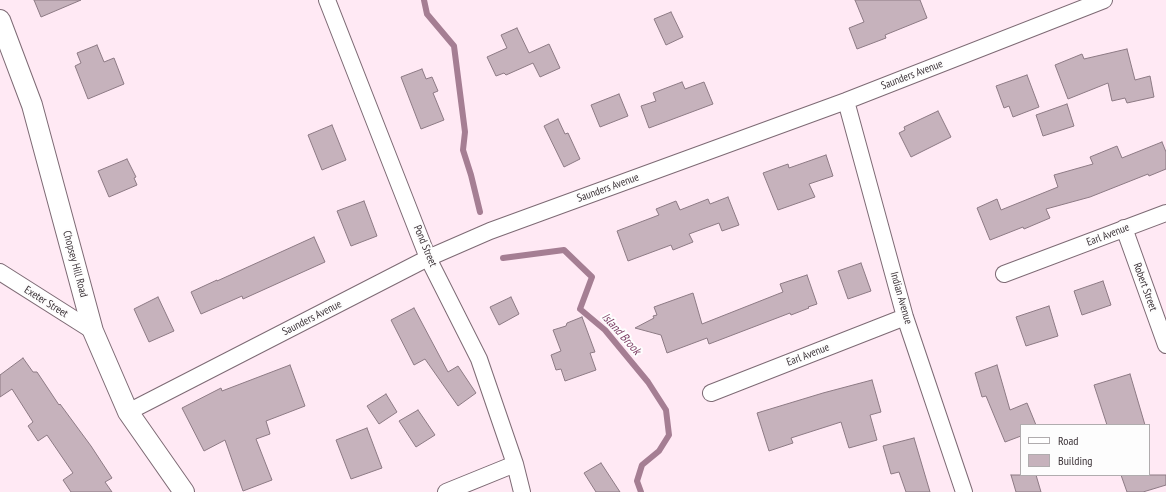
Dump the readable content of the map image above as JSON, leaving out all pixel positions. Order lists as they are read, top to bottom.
{
  "streets": {
    "street": [
      "Saunders Avenue",
      "Earl Avenue",
      "Pond Street",
      "Chopsey Hill Road",
      "Robert Street",
      "Indian Avenue",
      "Exeter Street"
    ]
  },
  "crossings": [
    ["Saunders Avenue", "Pond Street"],
    ["Saunders Avenue", "Chopsey Hill Road"],
    ["Saunders Avenue", "Indian Avenue"],
    ["Earl Avenue", "Robert Street"],
    ["Earl Avenue", "Indian Avenue"],
    ["Chopsey Hill Road", "Exeter Street"]
  ],
  "water": ["Island Brook"],
  "legend": ["Road", "Building"]
}
